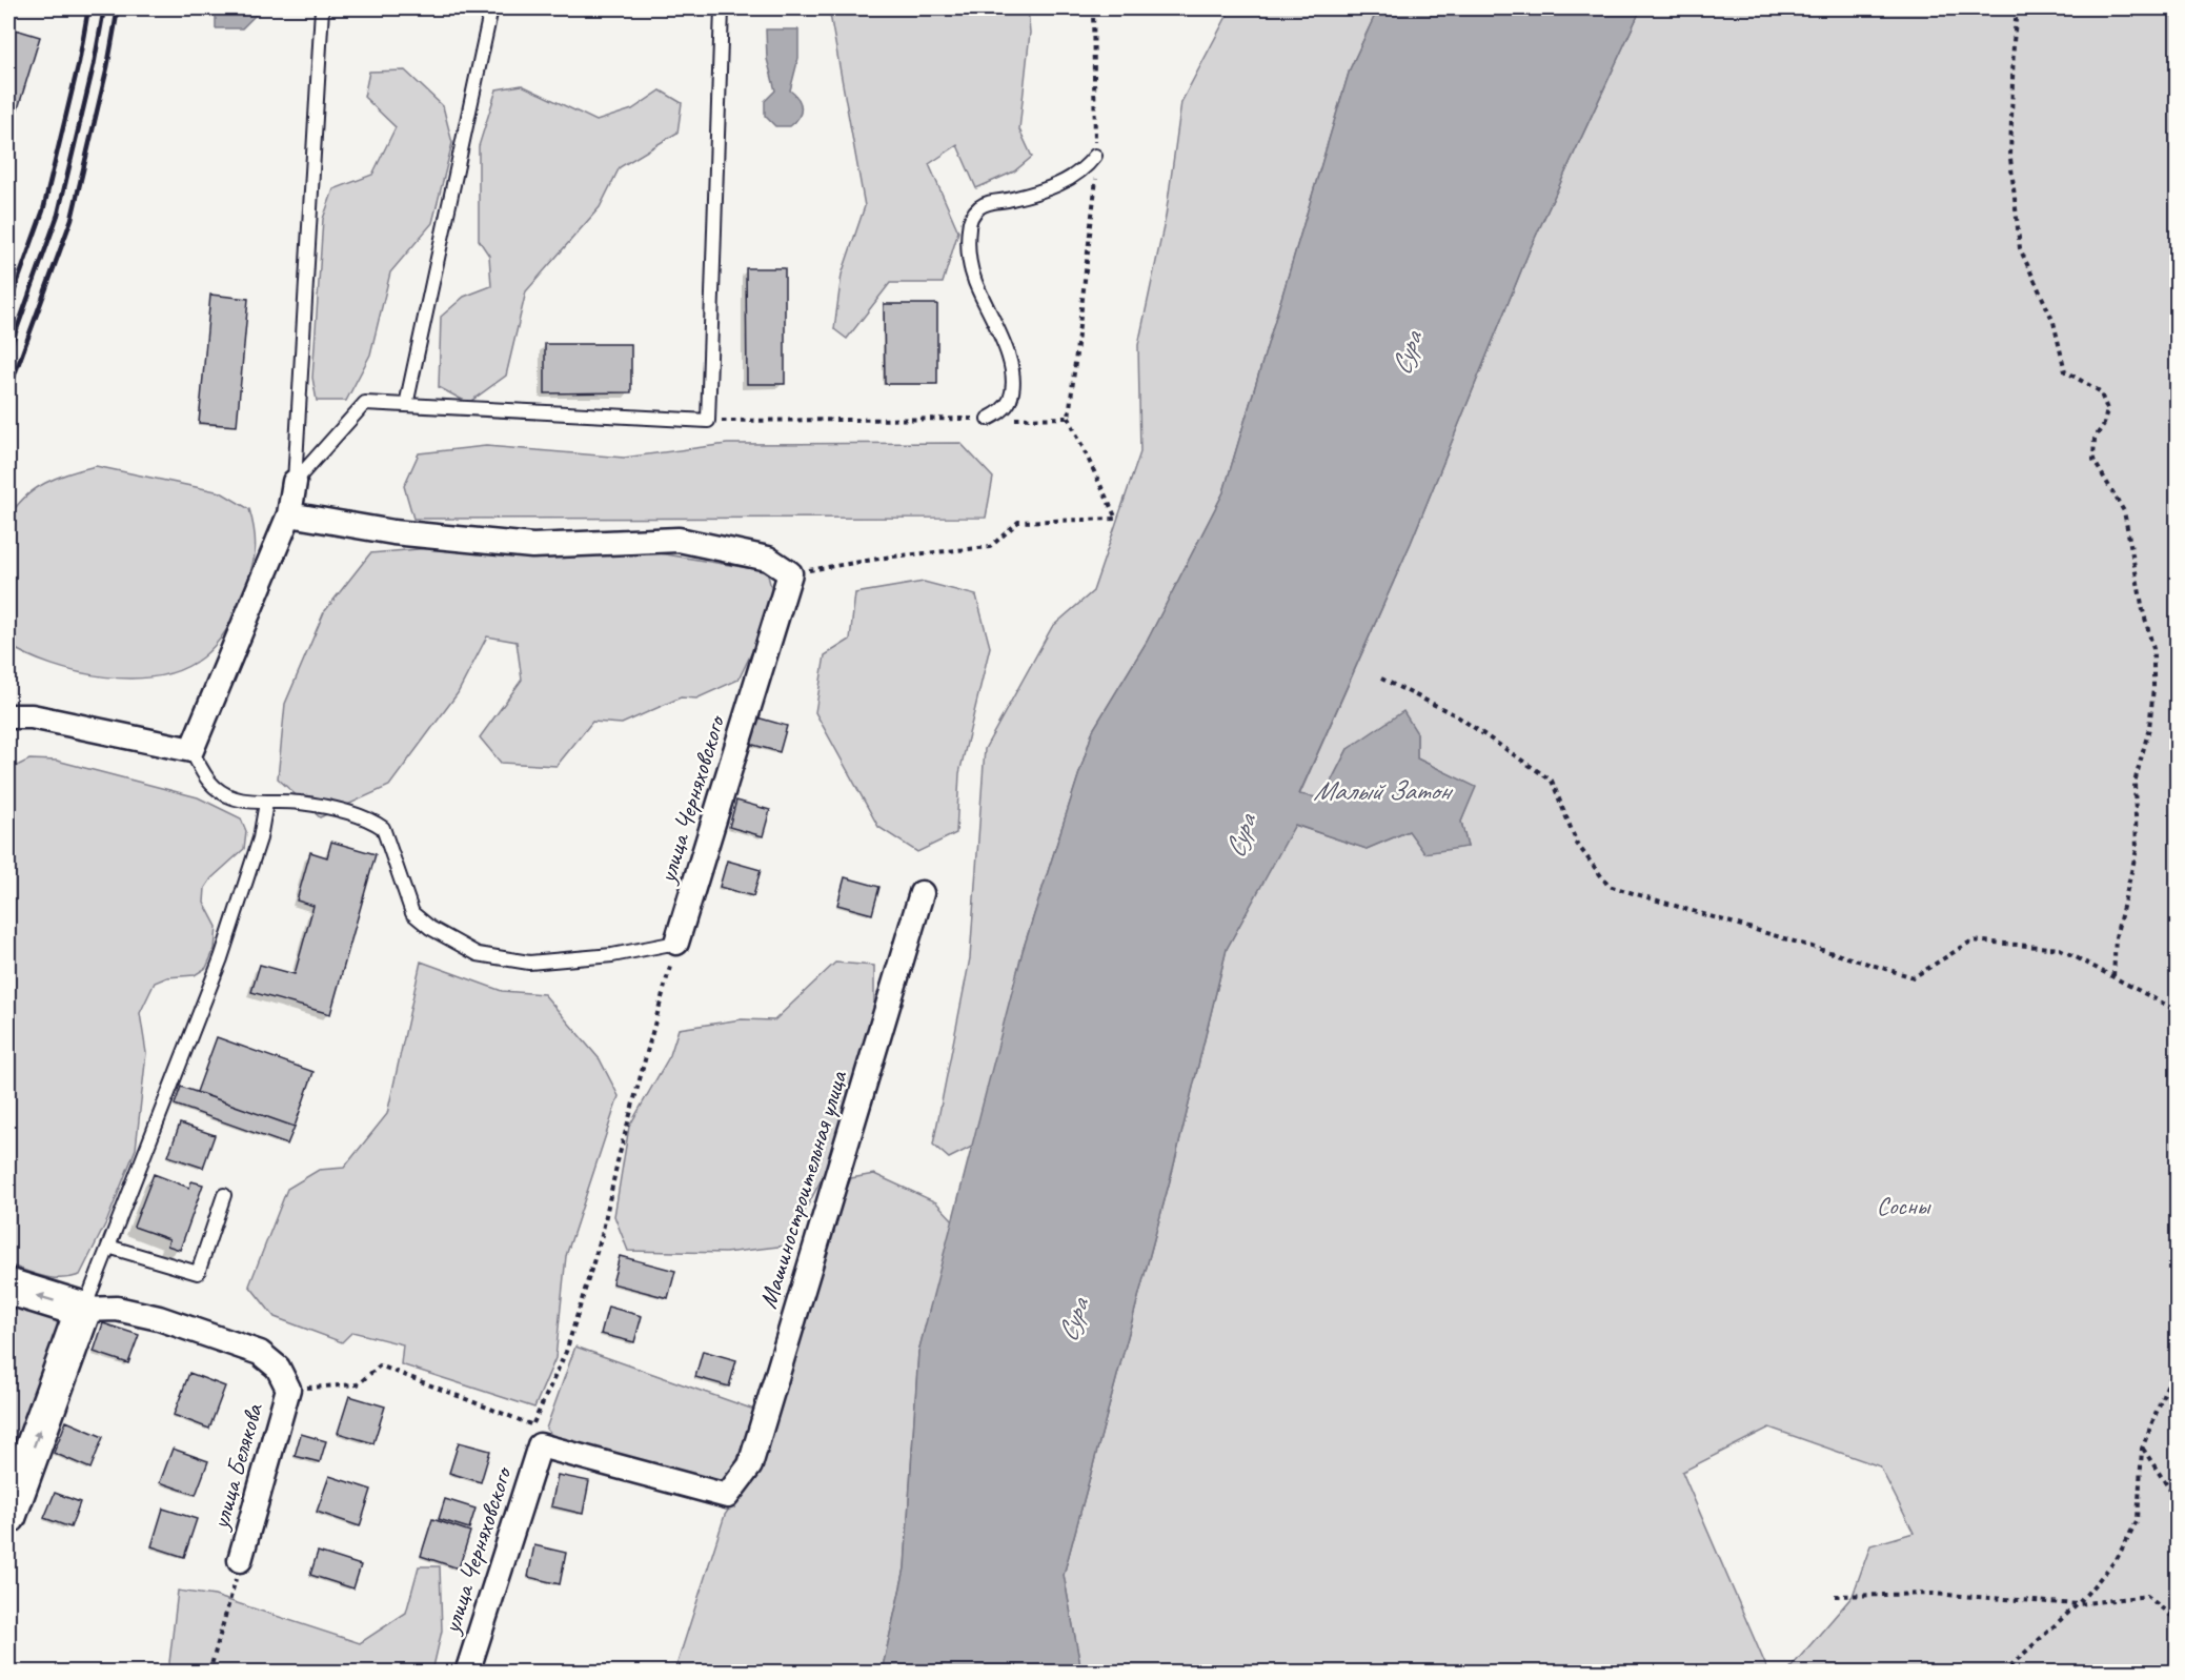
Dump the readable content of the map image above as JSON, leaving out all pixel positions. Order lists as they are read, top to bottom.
{
  "streets": {
    "street": ["улица Черняховского", "Машиностроительная улица", "улица Белякова"]
  },
  "crossings": [
    ["улица Черняховского", "Машиностроительная улица"]
  ],
  "water": ["Сура", "Малый Затон"],
  "parks": ["Сосны"]
}
